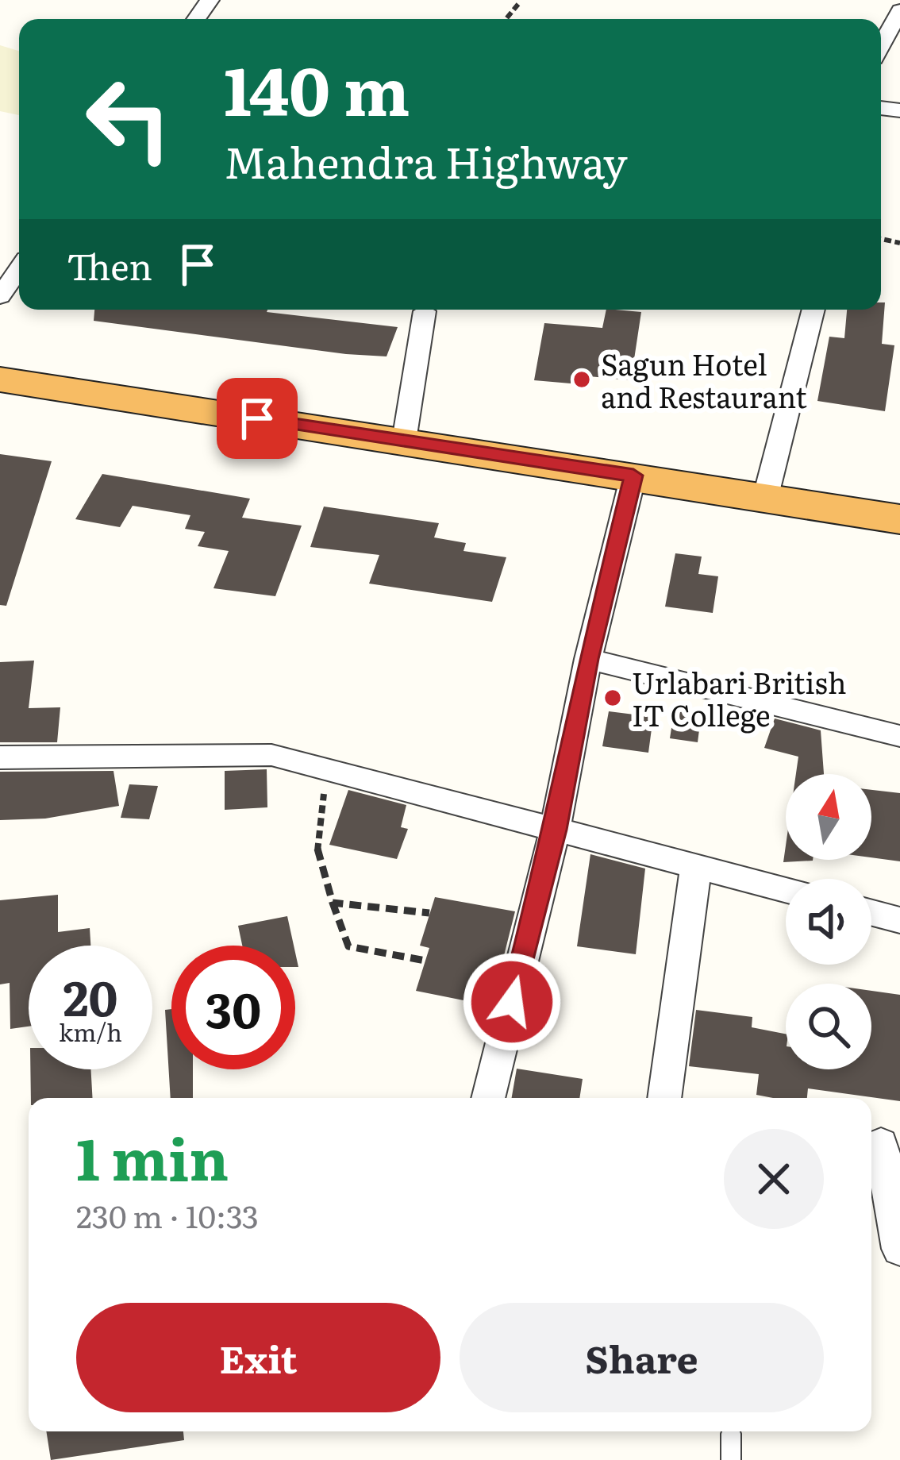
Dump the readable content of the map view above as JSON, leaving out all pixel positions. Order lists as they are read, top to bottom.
{
  "places": ["Sagun Hotel and Restaurant", "Urlabari British IT College"],
  "north": "top",
  "page": {
    "turn": ["140 m", "Mahendra Highway"],
    "then": "Then",
    "speed": "20 km/h",
    "limit": "30",
    "heading": ["1 min", "230 m · 10:33"],
    "buttons": ["Exit", "Share"]
  }
}
